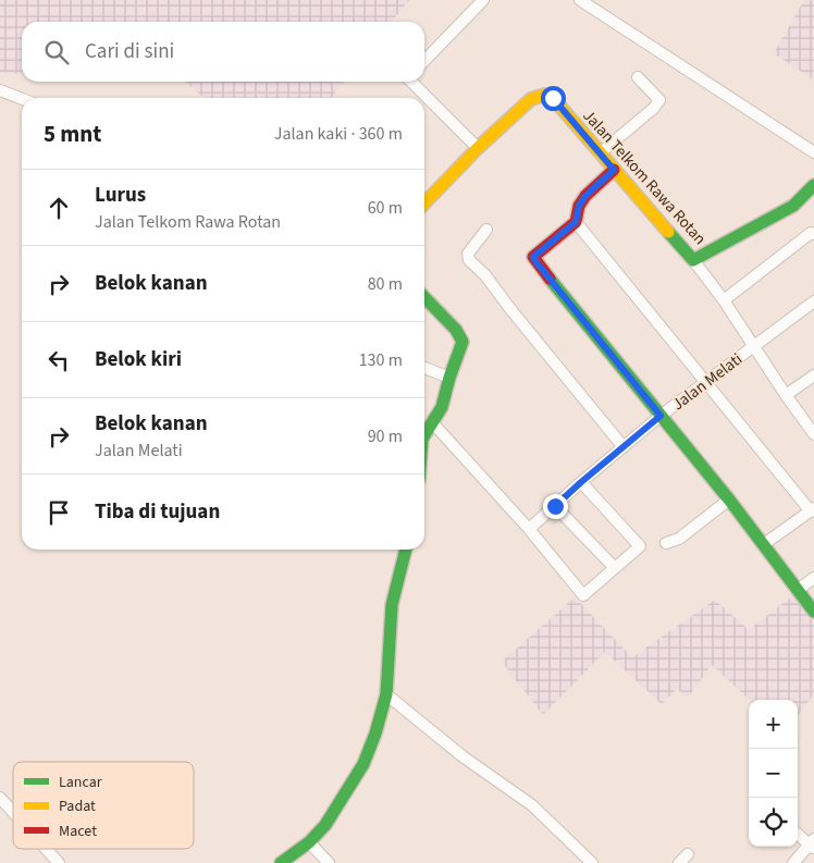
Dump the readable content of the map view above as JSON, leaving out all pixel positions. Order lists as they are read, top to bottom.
{
  "streets": {
    "street": ["Jalan Telkom Rawa Rotan", "Jalan Melati"]
  },
  "legend": ["Lancar", "Padat", "Macet"],
  "page": {
    "search": "Cari di sini",
    "heading": ["5 mnt", "Jalan kaki · 360 m"],
    "list": [
      ["Lurus", "Jalan Telkom Rawa Rotan", "60 m"],
      ["Belok kanan", "80 m"],
      ["Belok kiri", "130 m"],
      ["Belok kanan", "Jalan Melati", "90 m"],
      "Tiba di tujuan"
    ],
    "map_buttons": ["+", "−"]
  }
}
